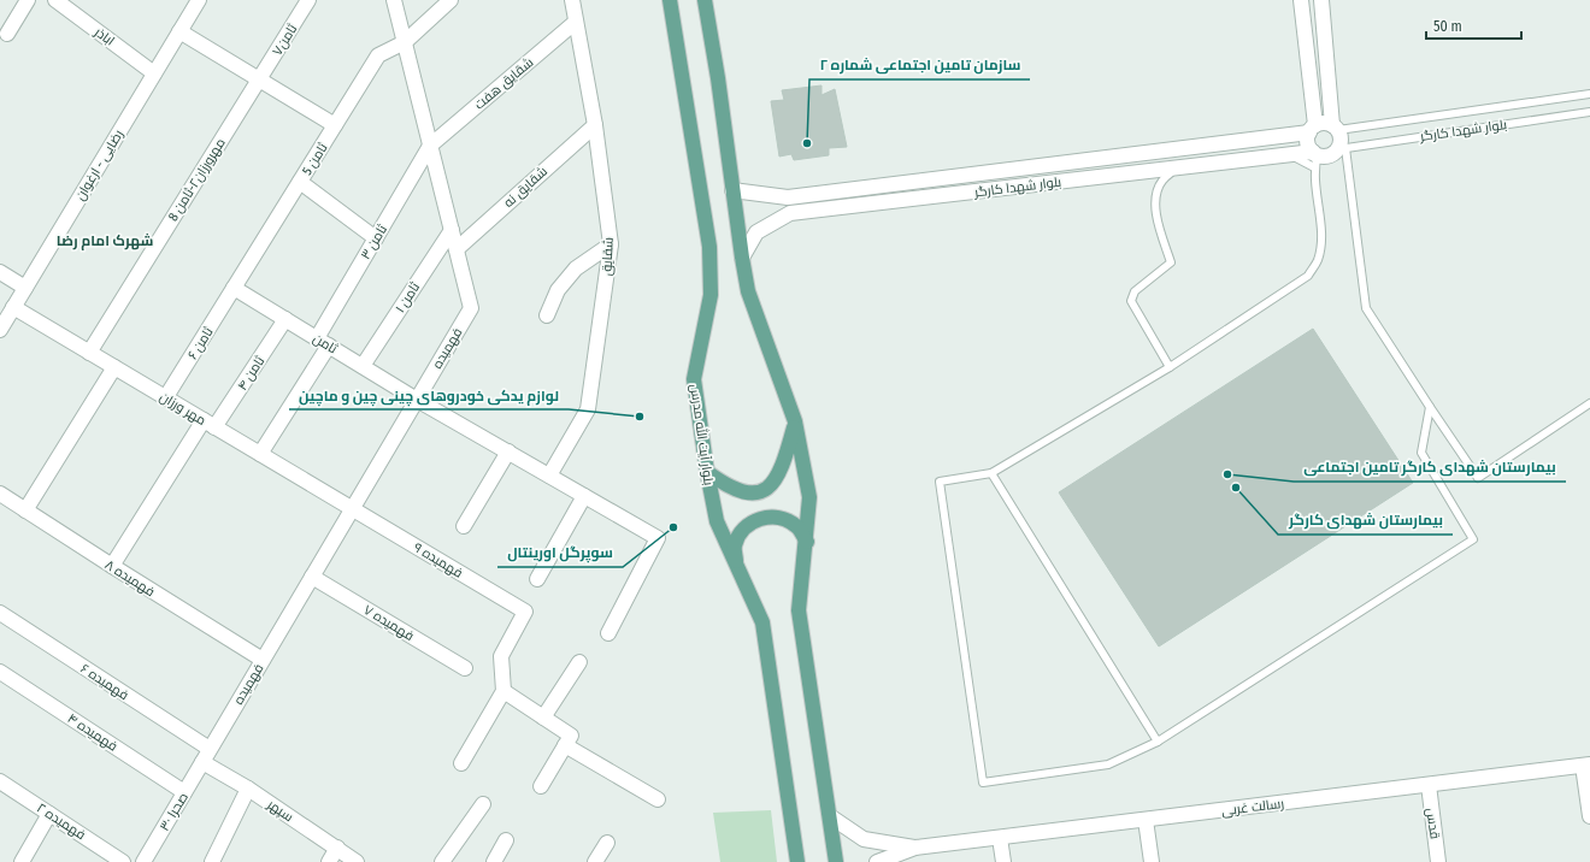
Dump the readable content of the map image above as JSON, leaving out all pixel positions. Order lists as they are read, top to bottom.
{
  "streets": {
    "main road": ["بلوار آیت الله مدرس"],
    "street": [
      "اباذر",
      "ثامن۷",
      "شقایق هفت",
      "بلوار شهدا کارگر",
      "ثامن 5",
      "رضایی - ارغوان",
      "مهرورزان۲-ثامن 8",
      "شقایق نه",
      "ثامن ۳",
      "شقایق",
      "ثامن ۱",
      "ثامن ۶",
      "ثامن",
      "فهمیده",
      "ثامن ۴",
      "مهر ورزان",
      "فهمیده ۹",
      "فهمیده ۸",
      "فهمیده ۷",
      "فهمیده ۶",
      "فهمیده ۴",
      "رسالت غربی",
      "سپهر",
      "صحرا ۳۰",
      "فهمیده ۲",
      "قدس"
    ]
  },
  "crossings": [
    ["اباذر", "رضایی - ارغوان"],
    ["ثامن۷", "مهرورزان۲-ثامن 8"],
    ["شقایق هفت", "ثامن ۳"],
    ["شقایق هفت", "شقایق"],
    ["شقایق هفت", "فهمیده"],
    ["ثامن 5", "ثامن ۶"],
    ["ثامن 5", "ثامن"],
    ["ثامن 5", "فهمیده"],
    ["رضایی - ارغوان", "مهر ورزان"],
    ["مهرورزان۲-ثامن 8", "مهر ورزان"],
    ["شقایق نه", "شقایق"],
    ["شقایق نه", "فهمیده"],
    ["ثامن ۳", "ثامن"],
    ["ثامن ۳", "فهمیده"],
    ["ثامن ۳", "مهر ورزان"],
    ["شقایق", "ثامن"],
    ["ثامن ۱", "ثامن"],
    ["ثامن ۱", "فهمیده"],
    ["ثامن ۶", "ثامن"],
    ["ثامن ۶", "مهر ورزان"],
    ["ثامن", "فهمیده"],
    ["ثامن", "ثامن ۴"],
    ["فهمیده", "مهر ورزان"],
    ["فهمیده", "فهمیده ۹"],
    ["فهمیده", "فهمیده ۸"],
    ["فهمیده", "فهمیده ۷"],
    ["فهمیده", "فهمیده ۶"],
    ["فهمیده", "سپهر"],
    ["فهمیده", "صحرا ۳۰"],
    ["ثامن ۴", "مهر ورزان"],
    ["ثامن ۴", "فهمیده ۸"],
    ["مهر ورزان", "فهمیده ۹"],
    ["فهمیده ۶", "سپهر"],
    ["فهمیده ۶", "صحرا ۳۰"],
    ["فهمیده ۴", "صحرا ۳۰"],
    ["رسالت غربی", "قدس"],
    ["سپهر", "صحرا ۳۰"]
  ],
  "districts": ["شهرک امام رضا"],
  "places": [
    "سازمان تامین اجتماعی شماره ۲",
    "لوازم یدکی خودروهای چینی چین و ماچین",
    "بیمارستان شهدای کارگر تامین اجتماعی",
    "بیمارستان شهدای کارگر",
    "سوپرگل اورینتال"
  ],
  "scale_bar": "50 m"
}
